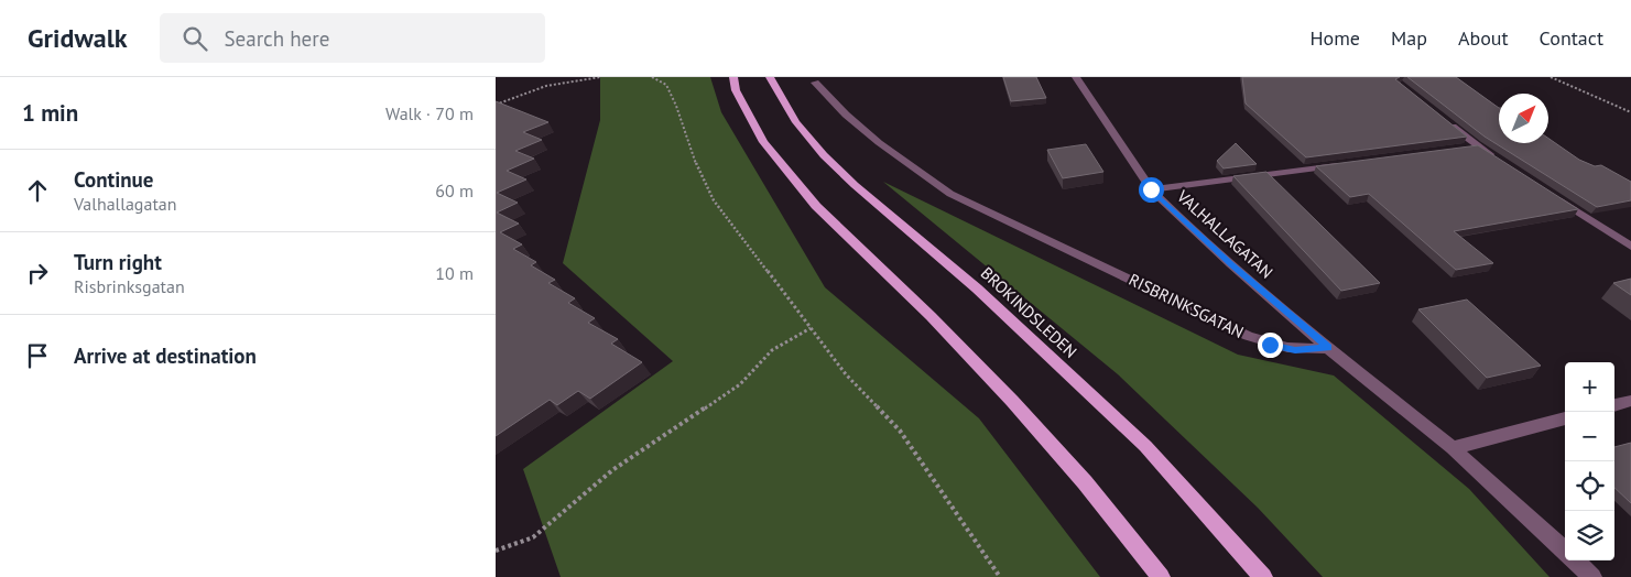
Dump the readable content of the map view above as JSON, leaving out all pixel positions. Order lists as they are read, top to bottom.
{
  "streets": {
    "main road": ["BROKINDSLEDEN"],
    "street": ["VALHALLAGATAN", "RISBRINKSGATAN"]
  },
  "crossings": [
    ["VALHALLAGATAN", "RISBRINKSGATAN"]
  ],
  "north": "top right",
  "page": {
    "header": "Gridwalk",
    "search": "Search here",
    "nav": [
      "Home",
      "Map",
      "About",
      "Contact"
    ],
    "heading": ["1 min", "Walk · 70 m"],
    "list": [
      ["Continue", "Valhallagatan", "60 m"],
      ["Turn right", "Risbrinksgatan", "10 m"],
      "Arrive at destination"
    ],
    "map_buttons": ["+", "−"]
  }
}
